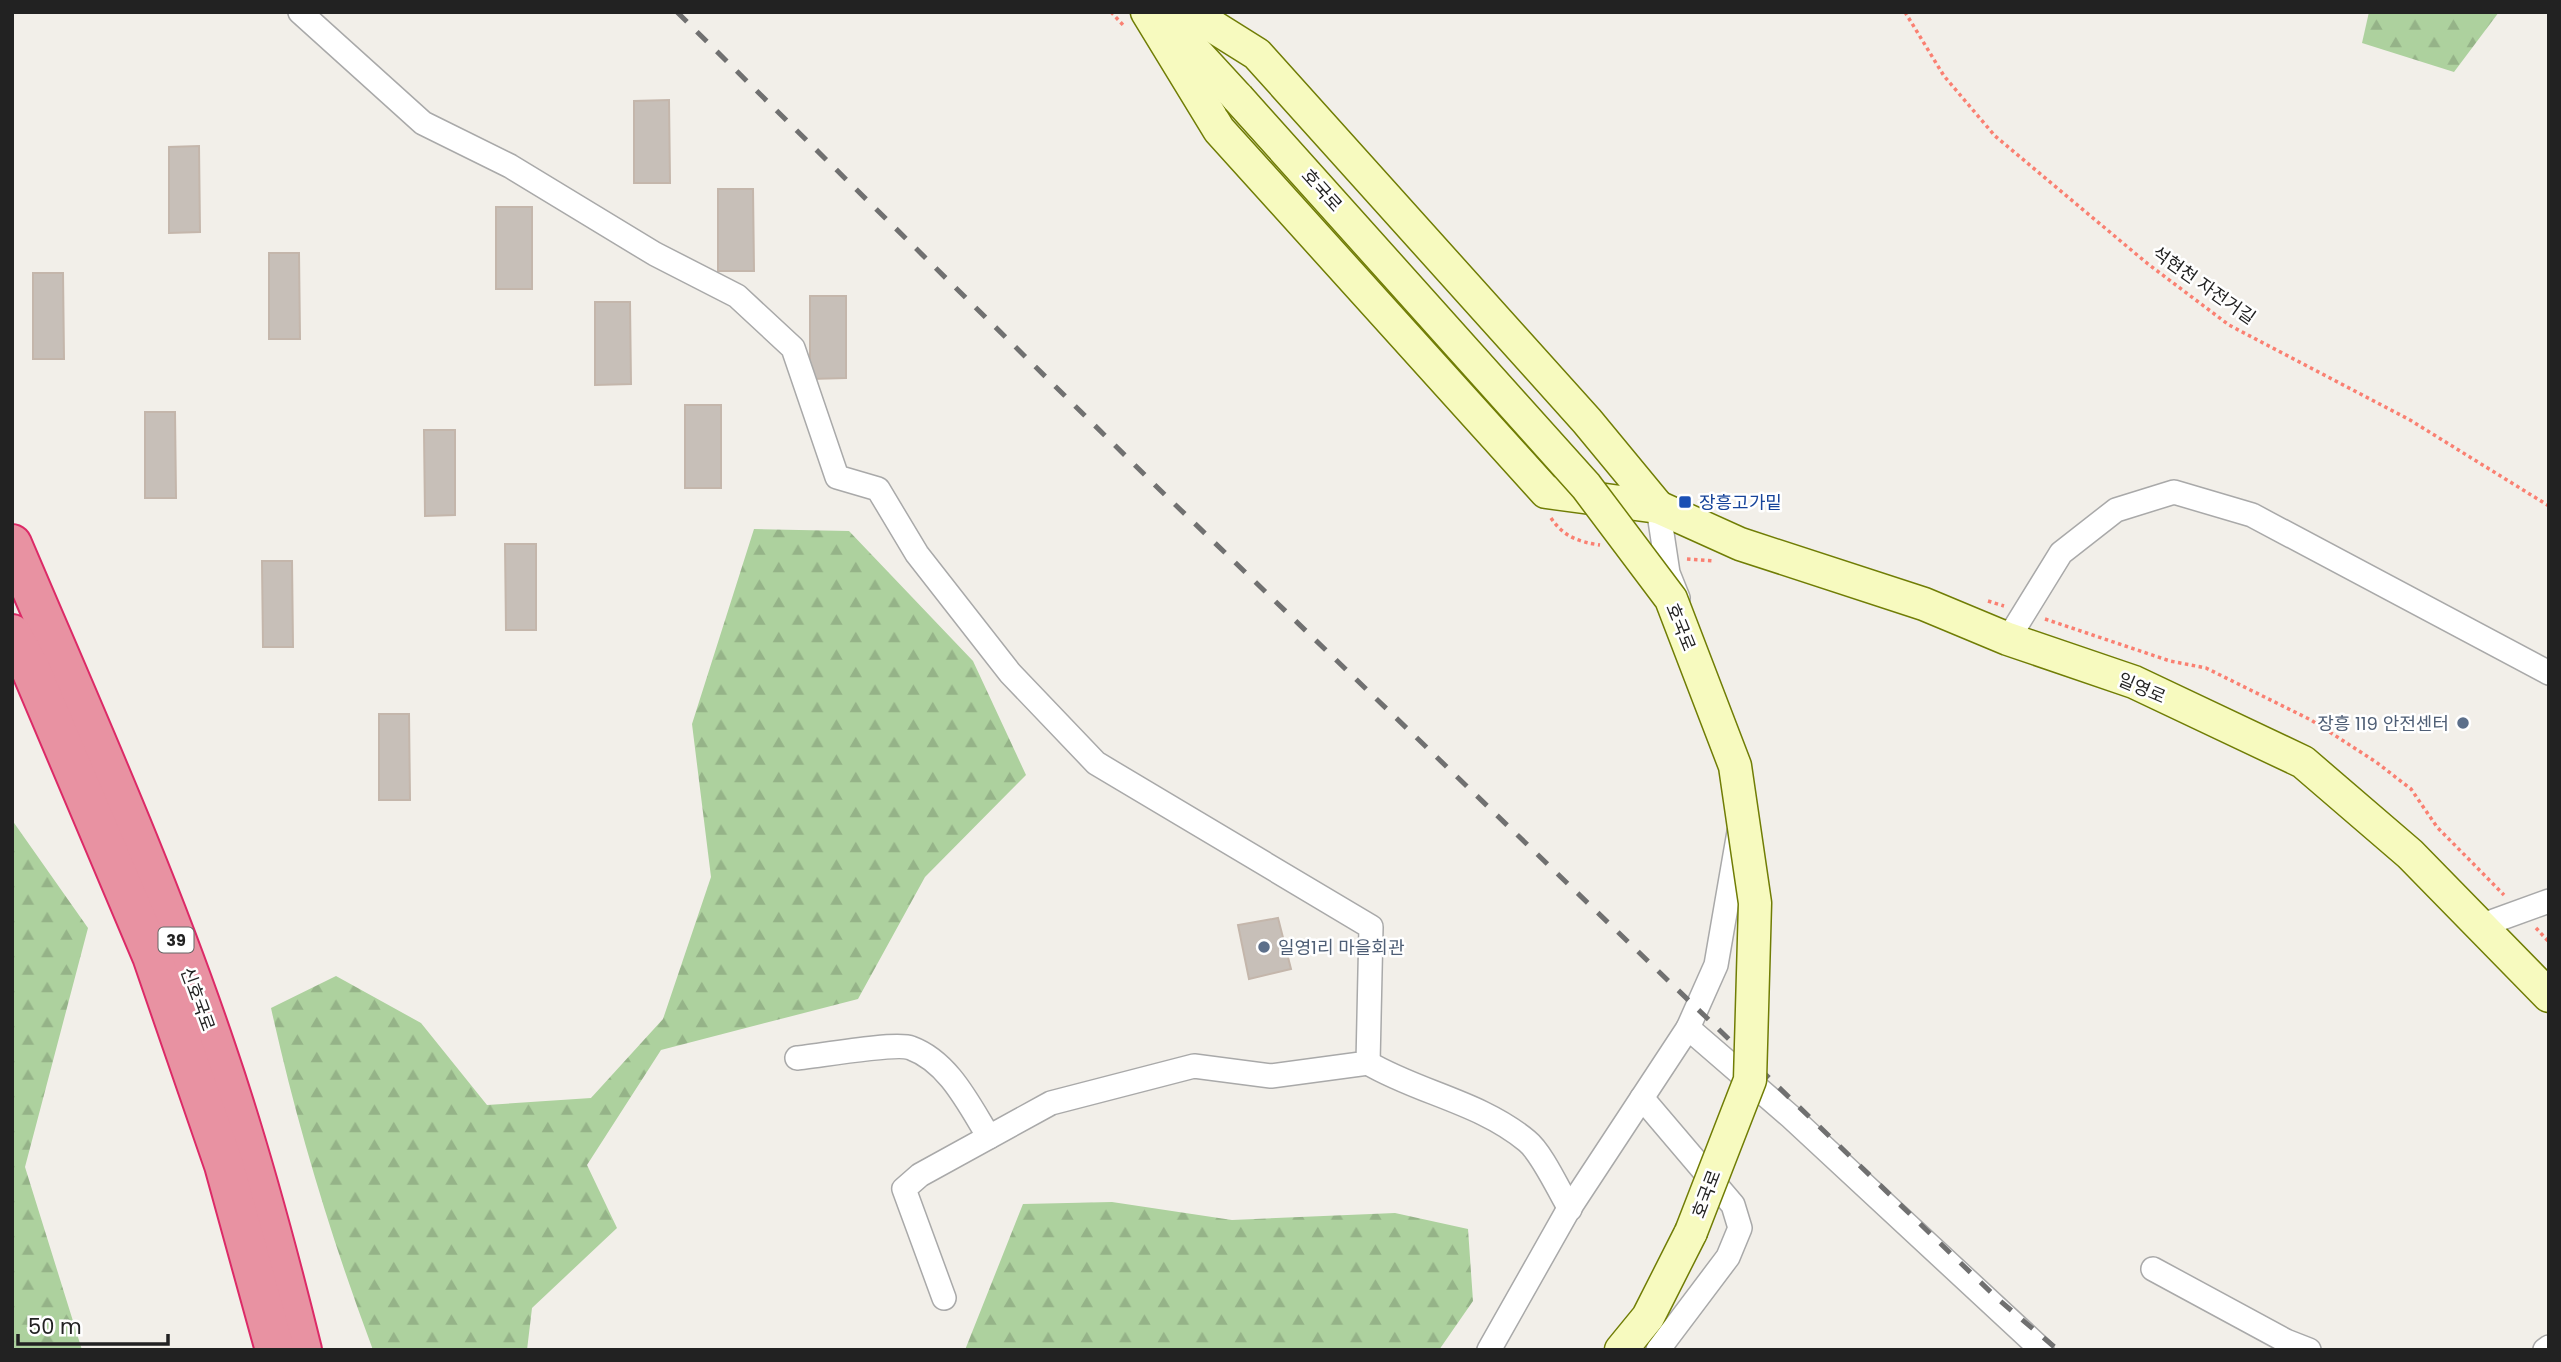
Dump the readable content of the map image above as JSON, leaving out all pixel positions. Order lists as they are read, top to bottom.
{
  "streets": {
    "highway": ["39", "신호국로"],
    "main road": ["호국로", "일영로"],
    "path": ["석현천 자전거길"]
  },
  "places": {
    "transit": ["장흥고가밑"],
    "other": ["장흥 119 안전센터", "일영1리 마을회관"]
  },
  "scale_bar": "50 m"
}
